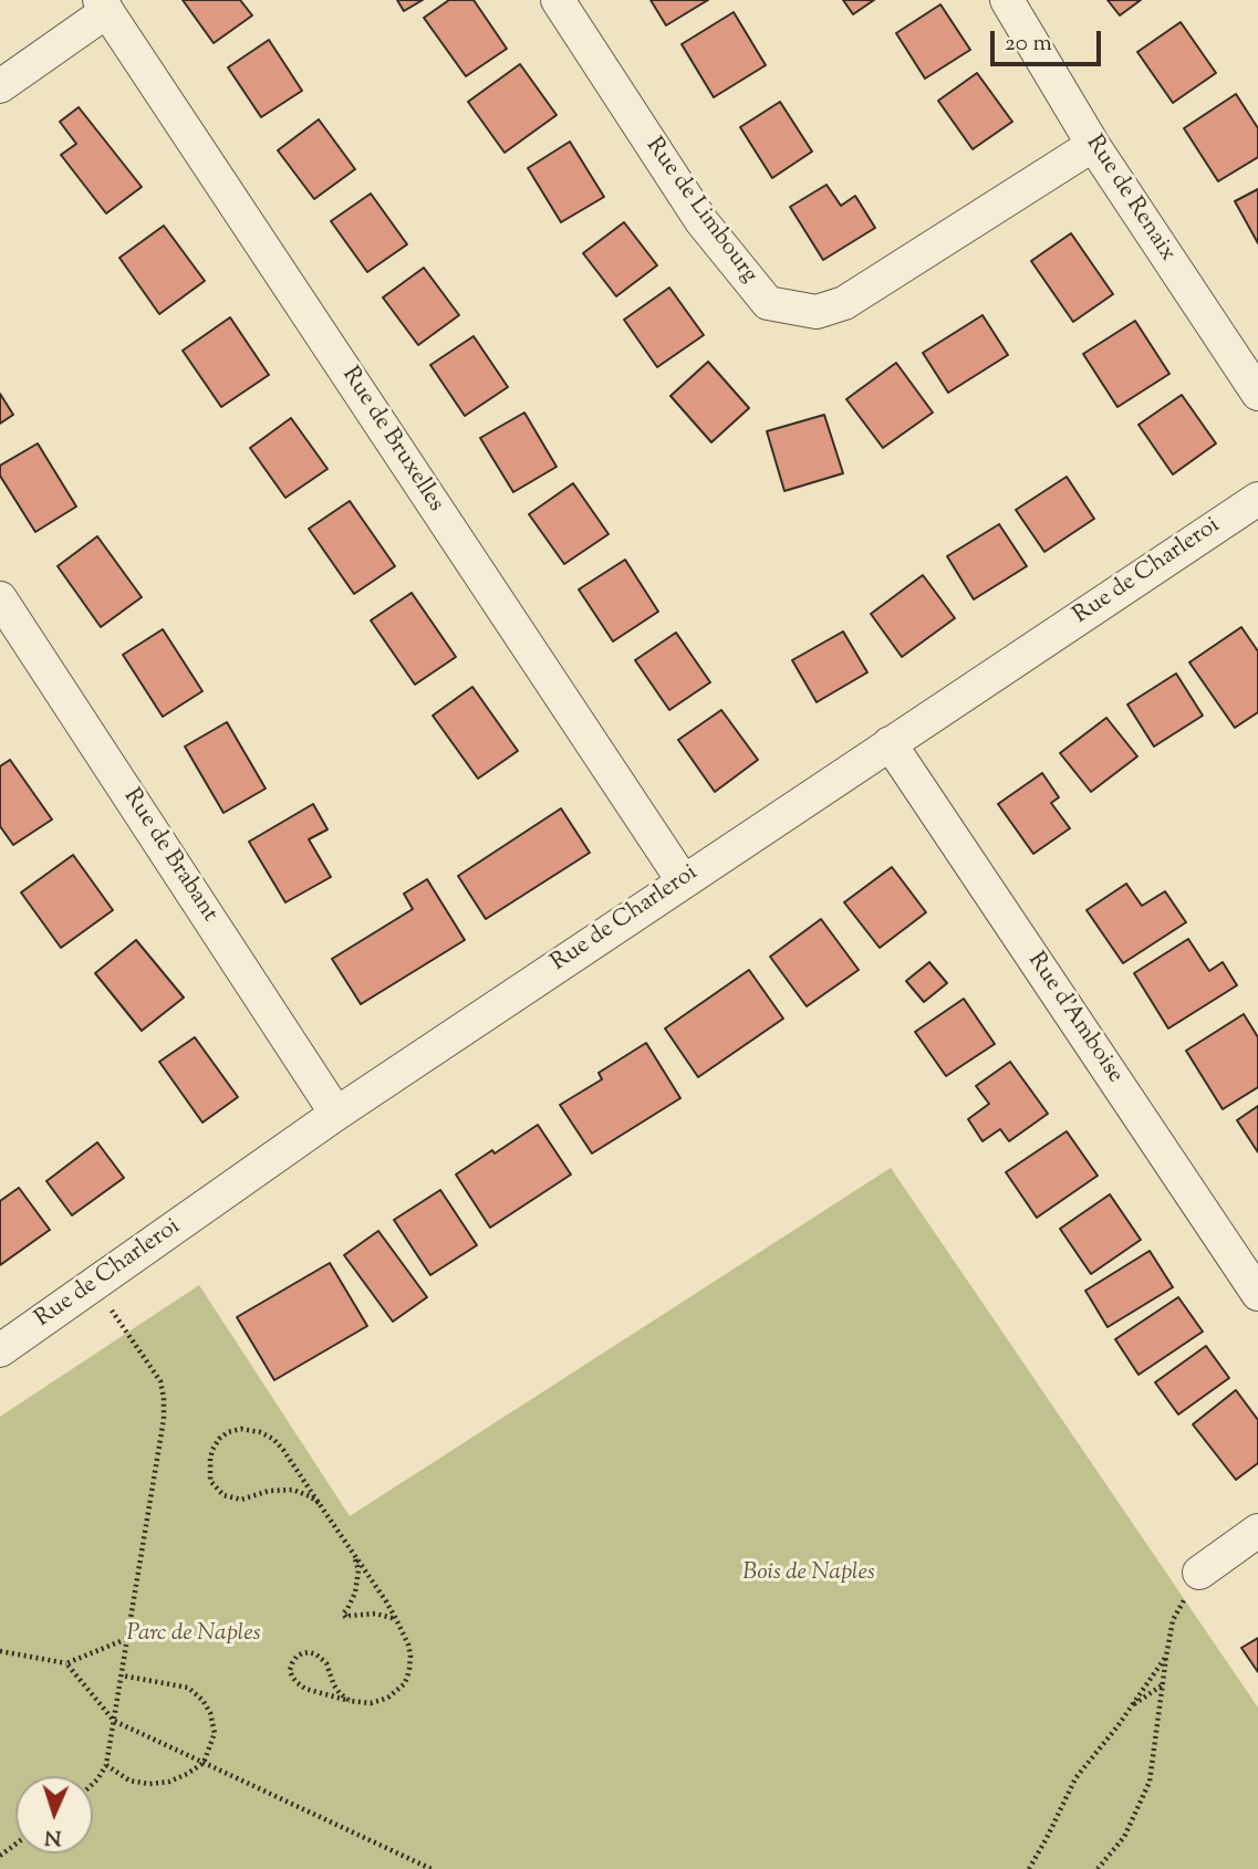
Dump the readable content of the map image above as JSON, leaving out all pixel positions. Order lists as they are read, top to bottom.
{
  "streets": {
    "street": [
      "Rue de Renaix",
      "Rue de Limbourg",
      "Rue de Bruxelles",
      "Rue de Charleroi",
      "Rue de Brabant",
      "Rue d'Amboise"
    ]
  },
  "crossings": [
    ["Rue de Renaix", "Rue de Limbourg"],
    ["Rue de Bruxelles", "Rue de Charleroi"],
    ["Rue de Charleroi", "Rue de Brabant"],
    ["Rue de Charleroi", "Rue d'Amboise"]
  ],
  "parks": ["Bois de Naples", "Parc de Naples"],
  "scale_bar": "20 m",
  "north": "bottom"
}
